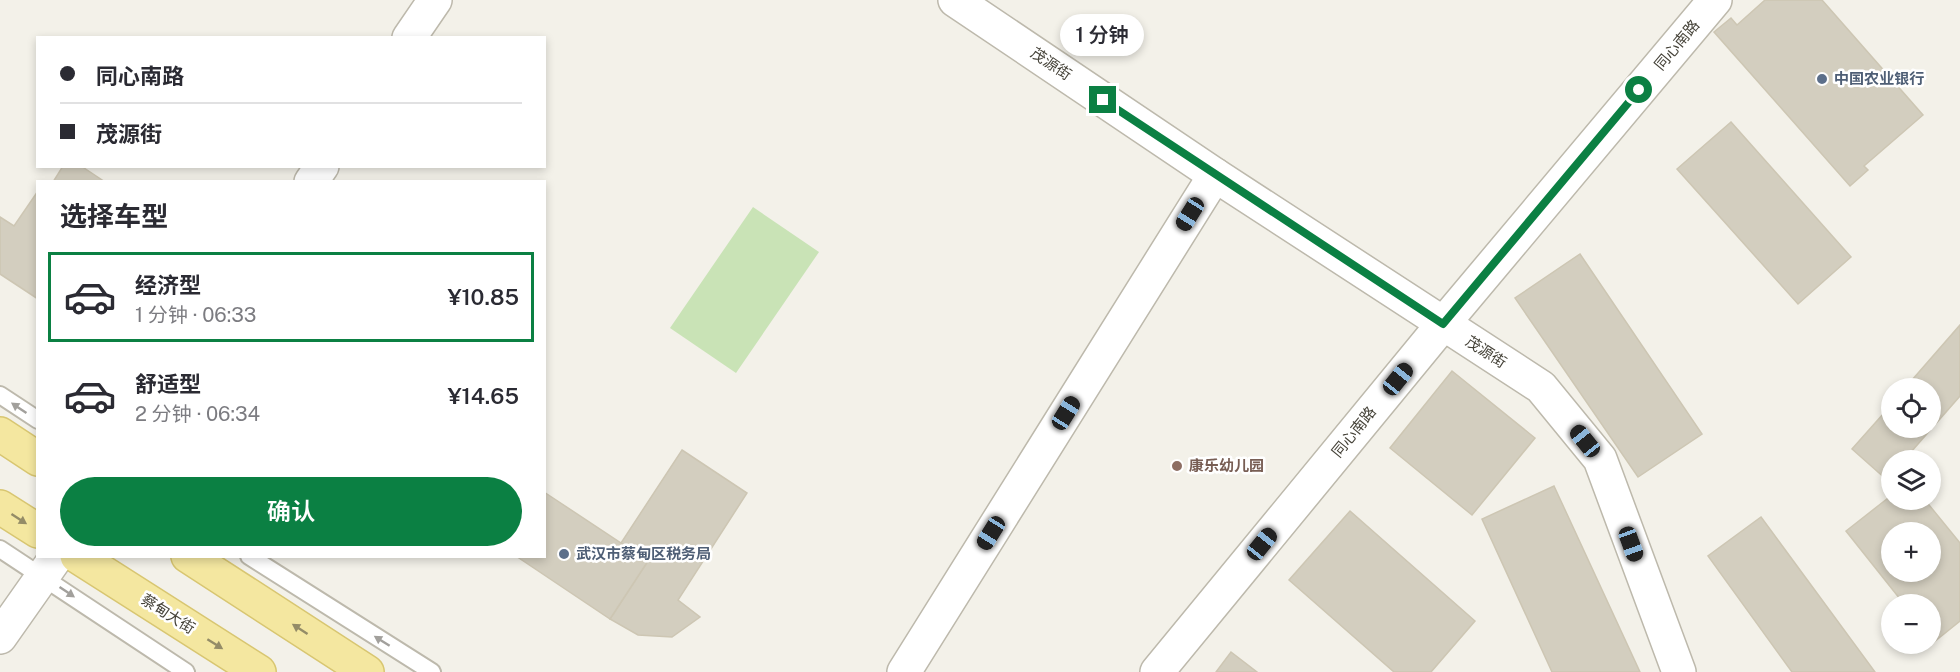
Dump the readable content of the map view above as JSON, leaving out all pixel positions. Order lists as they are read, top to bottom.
{
  "streets": {
    "main road": ["蔡甸大街"],
    "street": ["同心南路", "茂源街"]
  },
  "crossings": [
    ["同心南路", "茂源街"]
  ],
  "places": ["中国农业银行", "康乐幼儿园", "武汉市蔡甸区税务局"],
  "page": {
    "bubble": "1 分钟",
    "banner": ["同心南路", "茂源街"],
    "heading": "选择车型",
    "list": [
      {
        "name": "经济型",
        "note": "1 分钟 · 06:33",
        "value": "¥10.85"
      },
      {
        "name": "舒适型",
        "note": "2 分钟 · 06:34",
        "value": "¥14.65"
      }
    ],
    "map_buttons": ["+", "−"],
    "buttons": "确认"
  }
}
